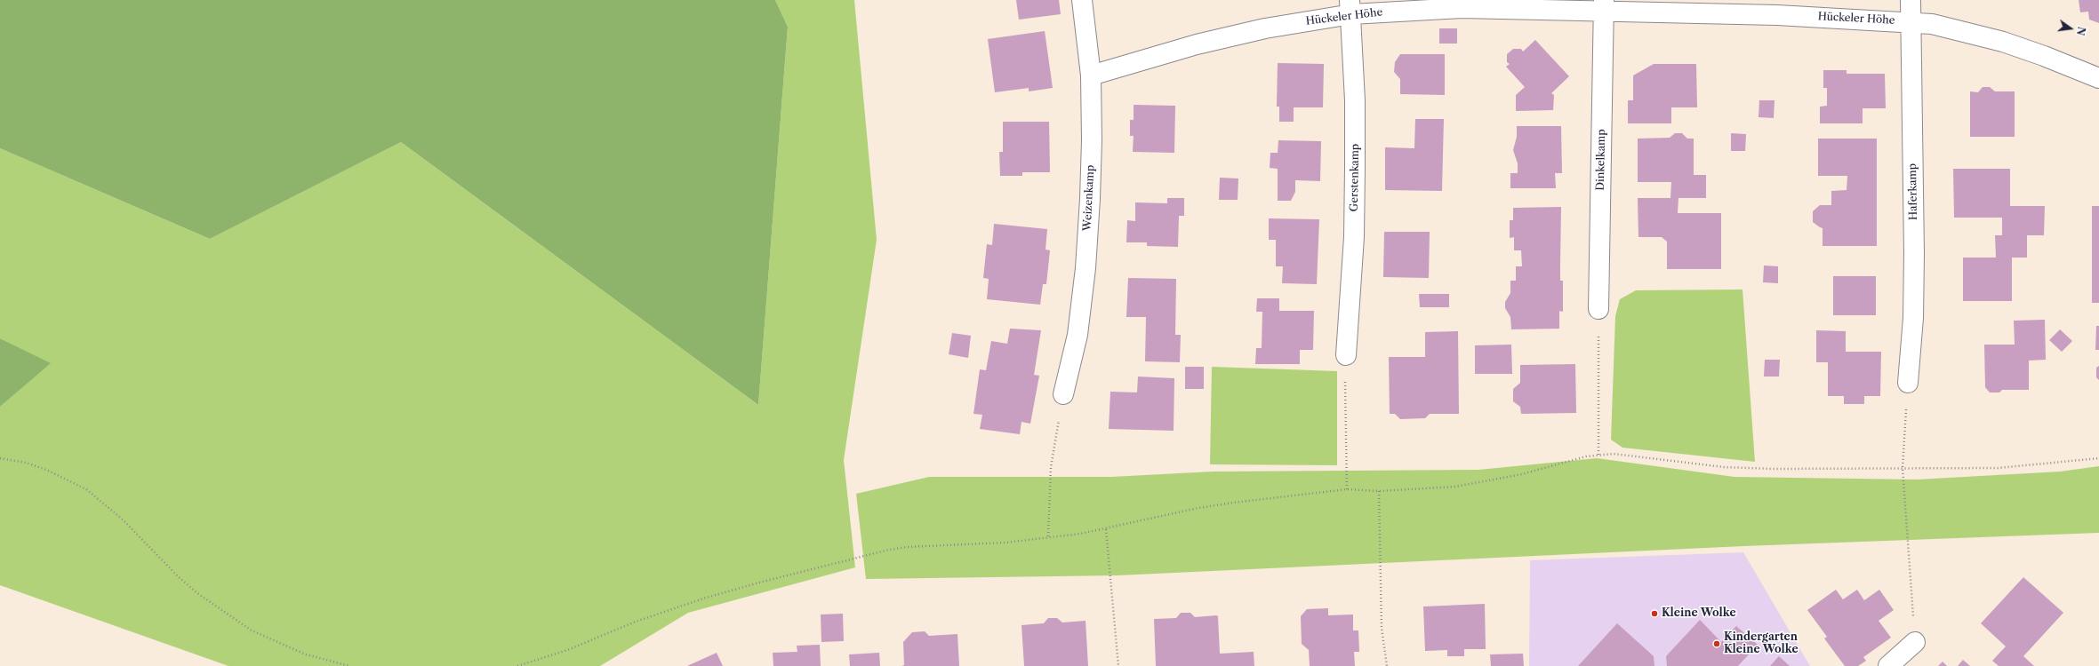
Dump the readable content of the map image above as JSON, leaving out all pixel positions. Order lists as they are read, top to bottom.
{
  "streets": {
    "street": [
      "Hückeler Höhe",
      "Dinkelkamp",
      "Gerstenkamp",
      "Haferkamp",
      "Weizenkamp"
    ]
  },
  "crossings": [
    ["Hückeler Höhe", "Dinkelkamp"],
    ["Hückeler Höhe", "Gerstenkamp"],
    ["Hückeler Höhe", "Haferkamp"],
    ["Hückeler Höhe", "Weizenkamp"]
  ],
  "places": ["Kleine Wolke", "Kindergarten Kleine Wolke"],
  "north": "right"
}
